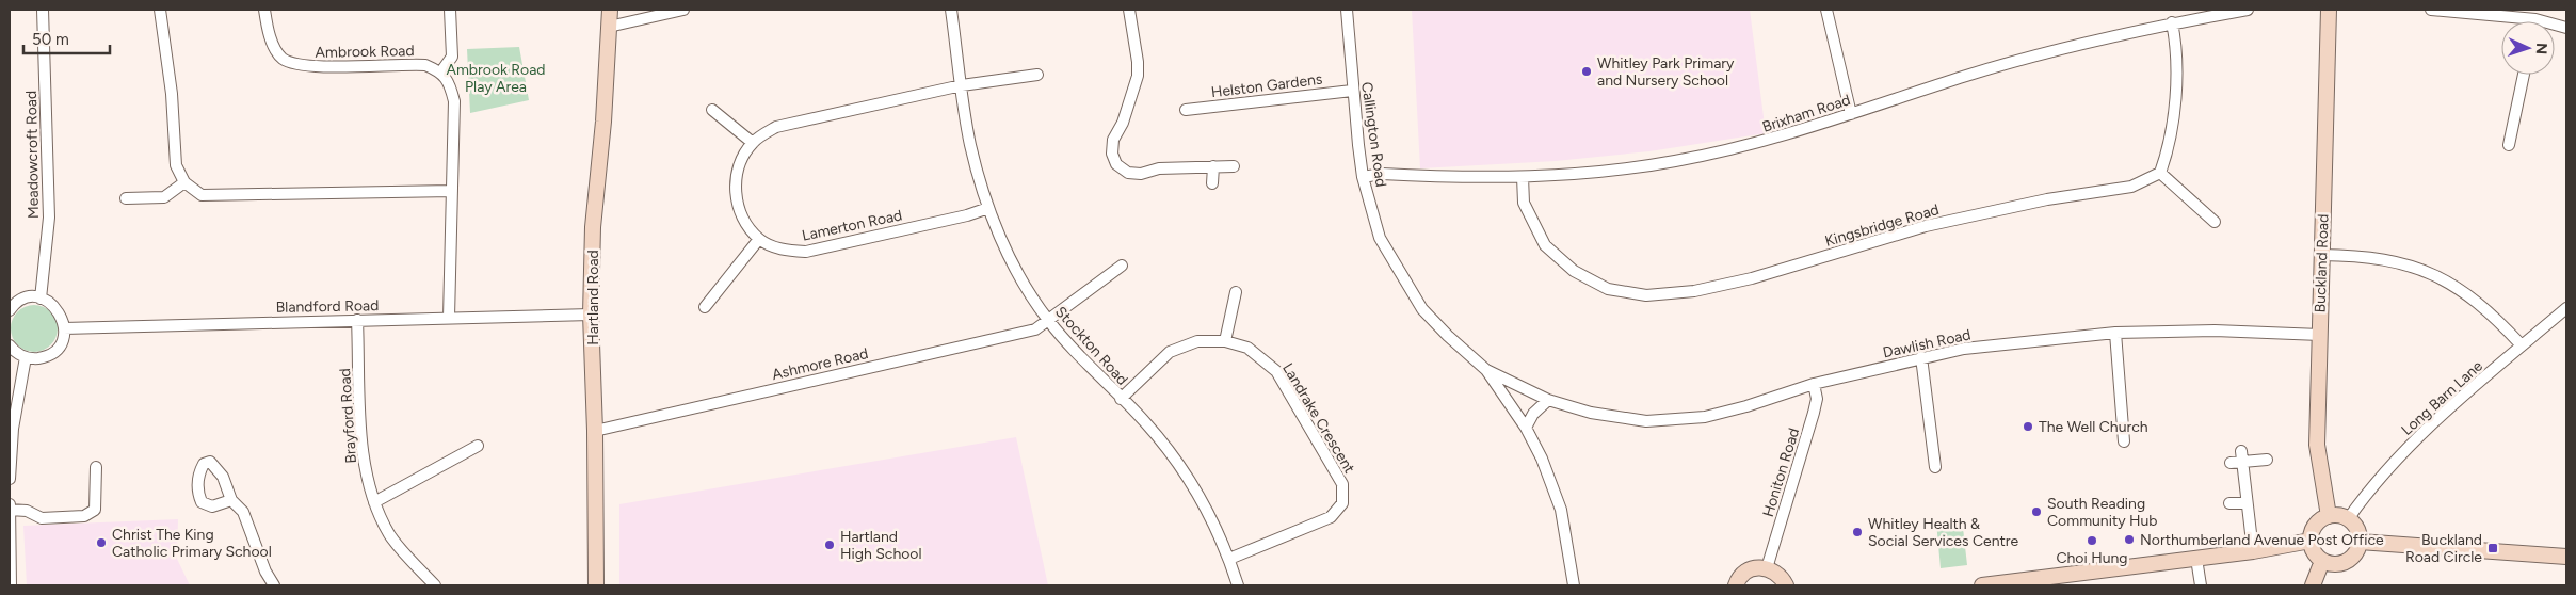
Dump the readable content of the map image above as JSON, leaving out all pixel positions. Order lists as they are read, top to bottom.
{
  "streets": {
    "street": [
      "Ambrook Road",
      "Helston Gardens",
      "Brixham Road",
      "Callington Road",
      "Meadowcroft Road",
      "Lamerton Road",
      "Kingsbridge Road",
      "Buckland Road",
      "Hartland Road",
      "Blandford Road",
      "Dawlish Road",
      "Stockton Road",
      "Ashmore Road",
      "Long Barn Lane",
      "Brayford Road",
      "Landrake Crescent",
      "Honiton Road"
    ]
  },
  "crossings": [
    ["Helston Gardens", "Callington Road"],
    ["Brixham Road", "Callington Road"],
    ["Brixham Road", "Kingsbridge Road"],
    ["Callington Road", "Dawlish Road"],
    ["Lamerton Road", "Stockton Road"],
    ["Buckland Road", "Dawlish Road"],
    ["Buckland Road", "Long Barn Lane"],
    ["Hartland Road", "Blandford Road"],
    ["Hartland Road", "Ashmore Road"],
    ["Blandford Road", "Brayford Road"],
    ["Dawlish Road", "Honiton Road"],
    ["Stockton Road", "Ashmore Road"],
    ["Stockton Road", "Landrake Crescent"]
  ],
  "parks": ["Ambrook Road Play Area"],
  "places": {
    "other": [
      "Whitley Park Primary and Nursery School",
      "The Well Church",
      "South Reading Community Hub",
      "Whitley Health & Social Services Centre",
      "Northumberland Avenue Post Office",
      "Choi Hung",
      "Christ The King Catholic Primary School",
      "Hartland High School"
    ],
    "transit": ["Buckland Road Circle"]
  },
  "scale_bar": "50 m",
  "north": "right"
}
